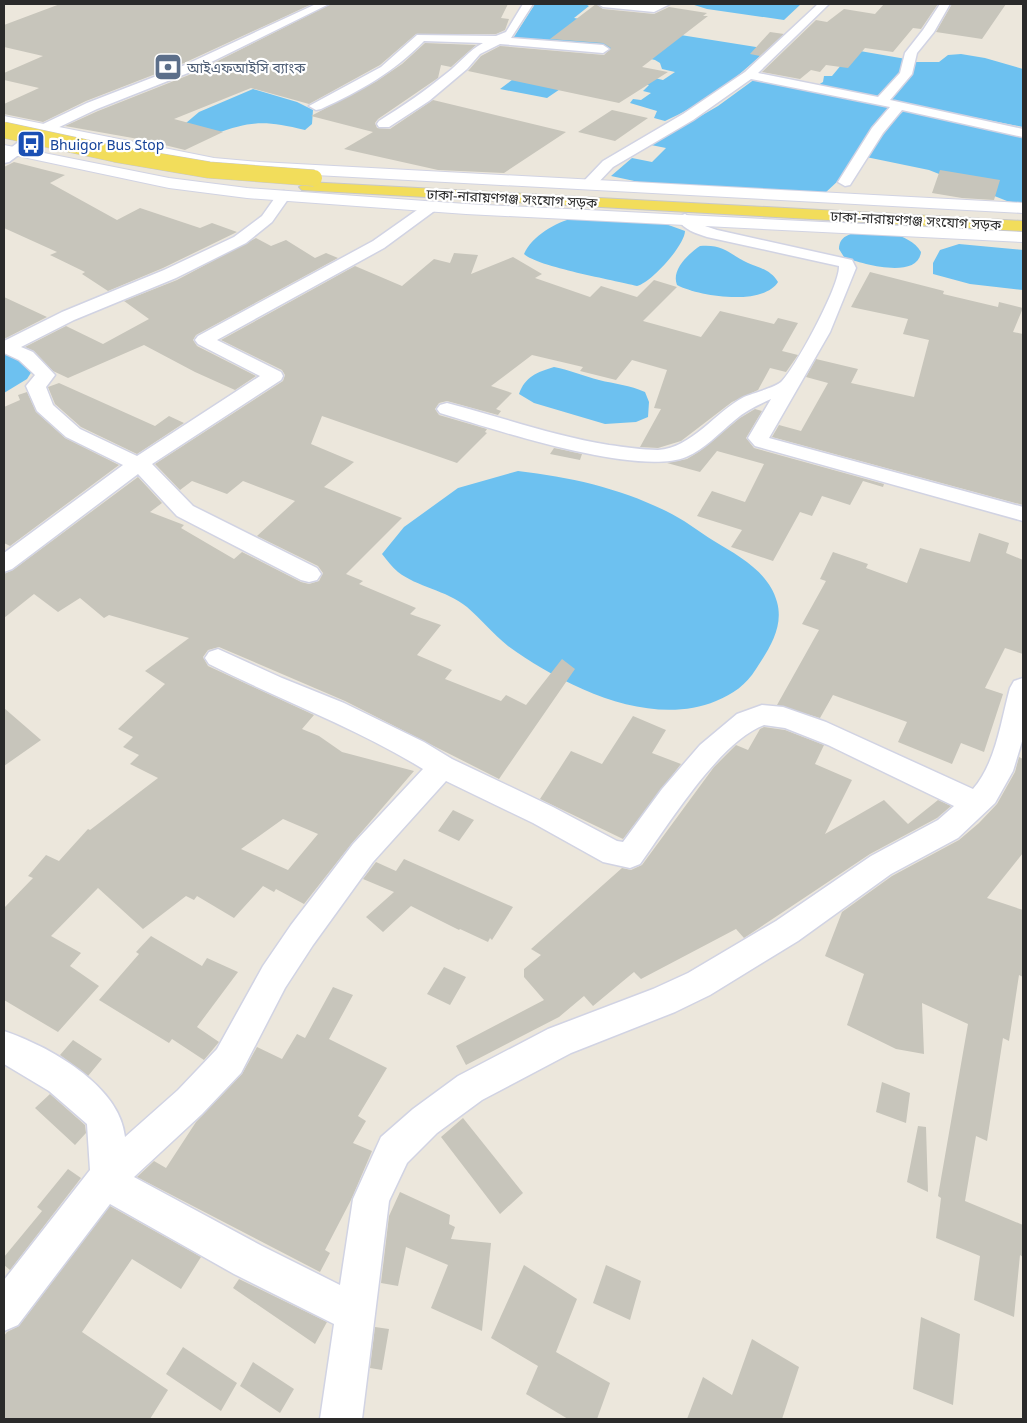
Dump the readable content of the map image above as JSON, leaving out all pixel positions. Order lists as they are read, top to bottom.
{
  "streets": {
    "main road": ["ঢাকা-নারায়ণগঞ্জ সংযোগ সড়ক"]
  },
  "places": {
    "bank": ["আইএফআইসি ব্যাংক"],
    "bus stop": ["Bhuigor Bus Stop"]
  }
}
